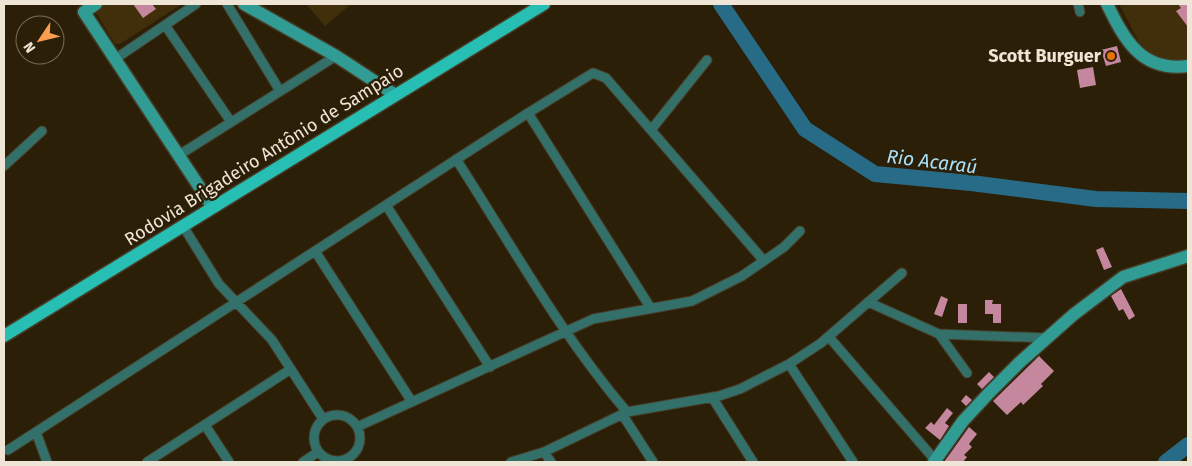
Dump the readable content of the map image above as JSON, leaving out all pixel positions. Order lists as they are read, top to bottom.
{
  "streets": {
    "main road": ["Rodovia Brigadeiro Antônio de Sampaio"]
  },
  "water": ["Rio Acaraú"],
  "places": ["Scott Burguer"],
  "north": "bottom left"
}
